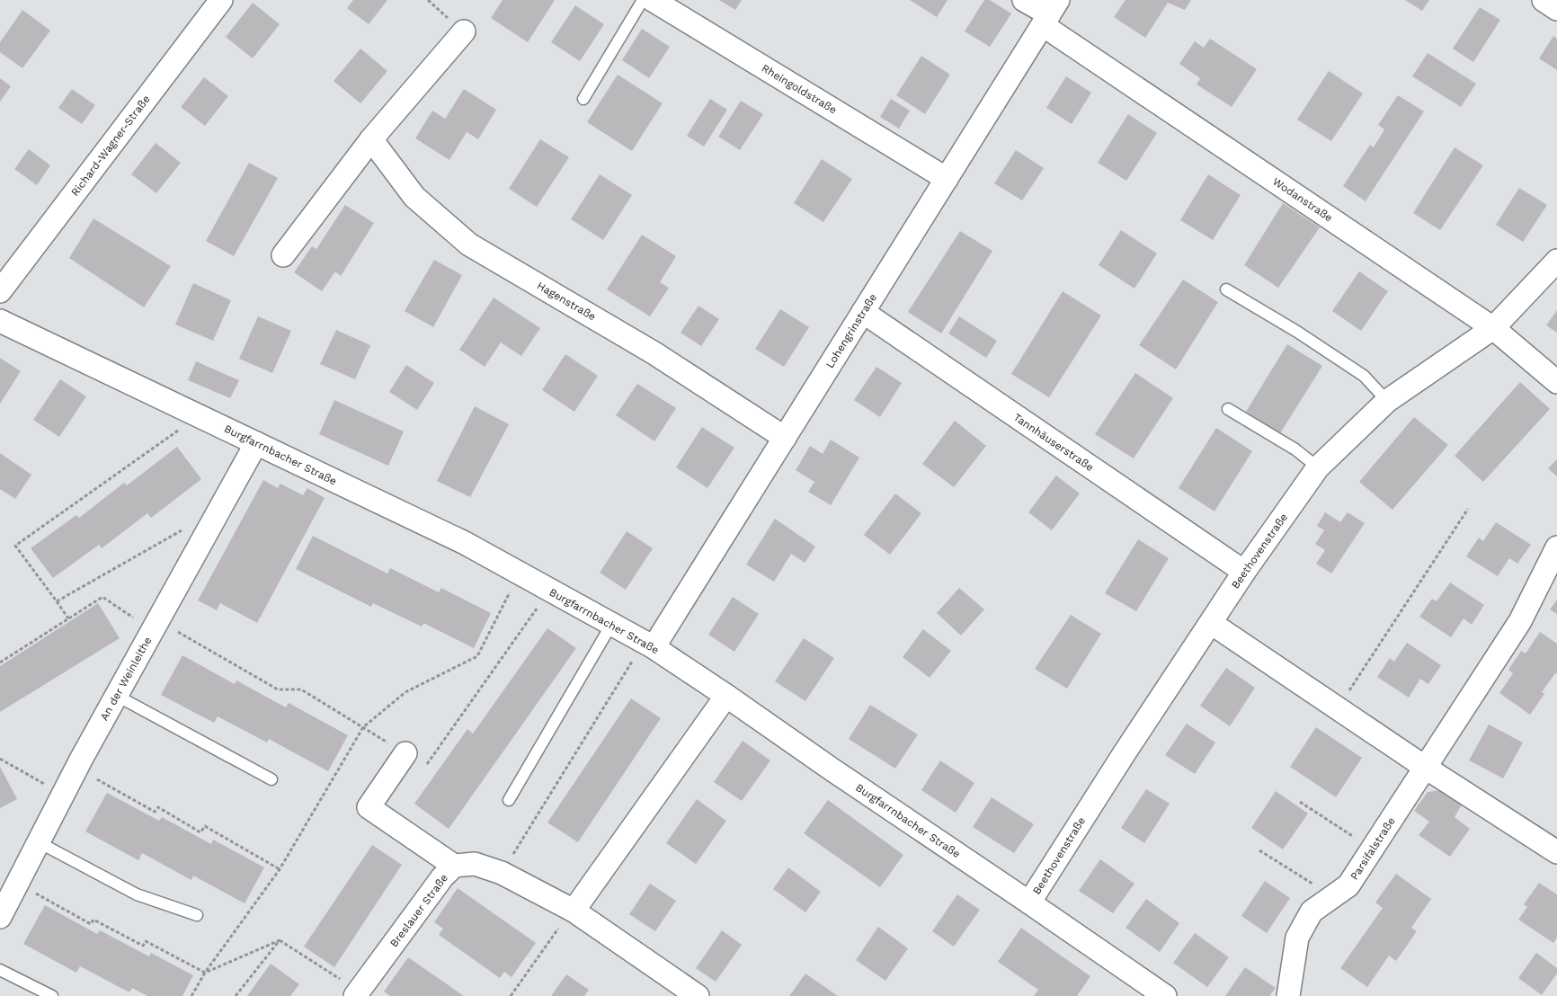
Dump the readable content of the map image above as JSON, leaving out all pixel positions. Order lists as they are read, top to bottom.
{
  "streets": {
    "street": [
      "Rheingoldstraße",
      "Richard-Wagner-Straße",
      "Wodanstraße",
      "Hagenstraße",
      "Lohengrinstraße",
      "Tannhäuserstraße",
      "Burgfarrnbacher Straße",
      "Beethovenstraße",
      "An der Weinleithe",
      "Parsifalstraße",
      "Breslauer Straße"
    ]
  },
  "crossings": [
    ["Rheingoldstraße", "Lohengrinstraße"],
    ["Wodanstraße", "Lohengrinstraße"],
    ["Wodanstraße", "Beethovenstraße"],
    ["Hagenstraße", "Lohengrinstraße"],
    ["Lohengrinstraße", "Tannhäuserstraße"],
    ["Lohengrinstraße", "Burgfarrnbacher Straße"],
    ["Tannhäuserstraße", "Beethovenstraße"],
    ["Burgfarrnbacher Straße", "Beethovenstraße"],
    ["Burgfarrnbacher Straße", "An der Weinleithe"]
  ]
}
